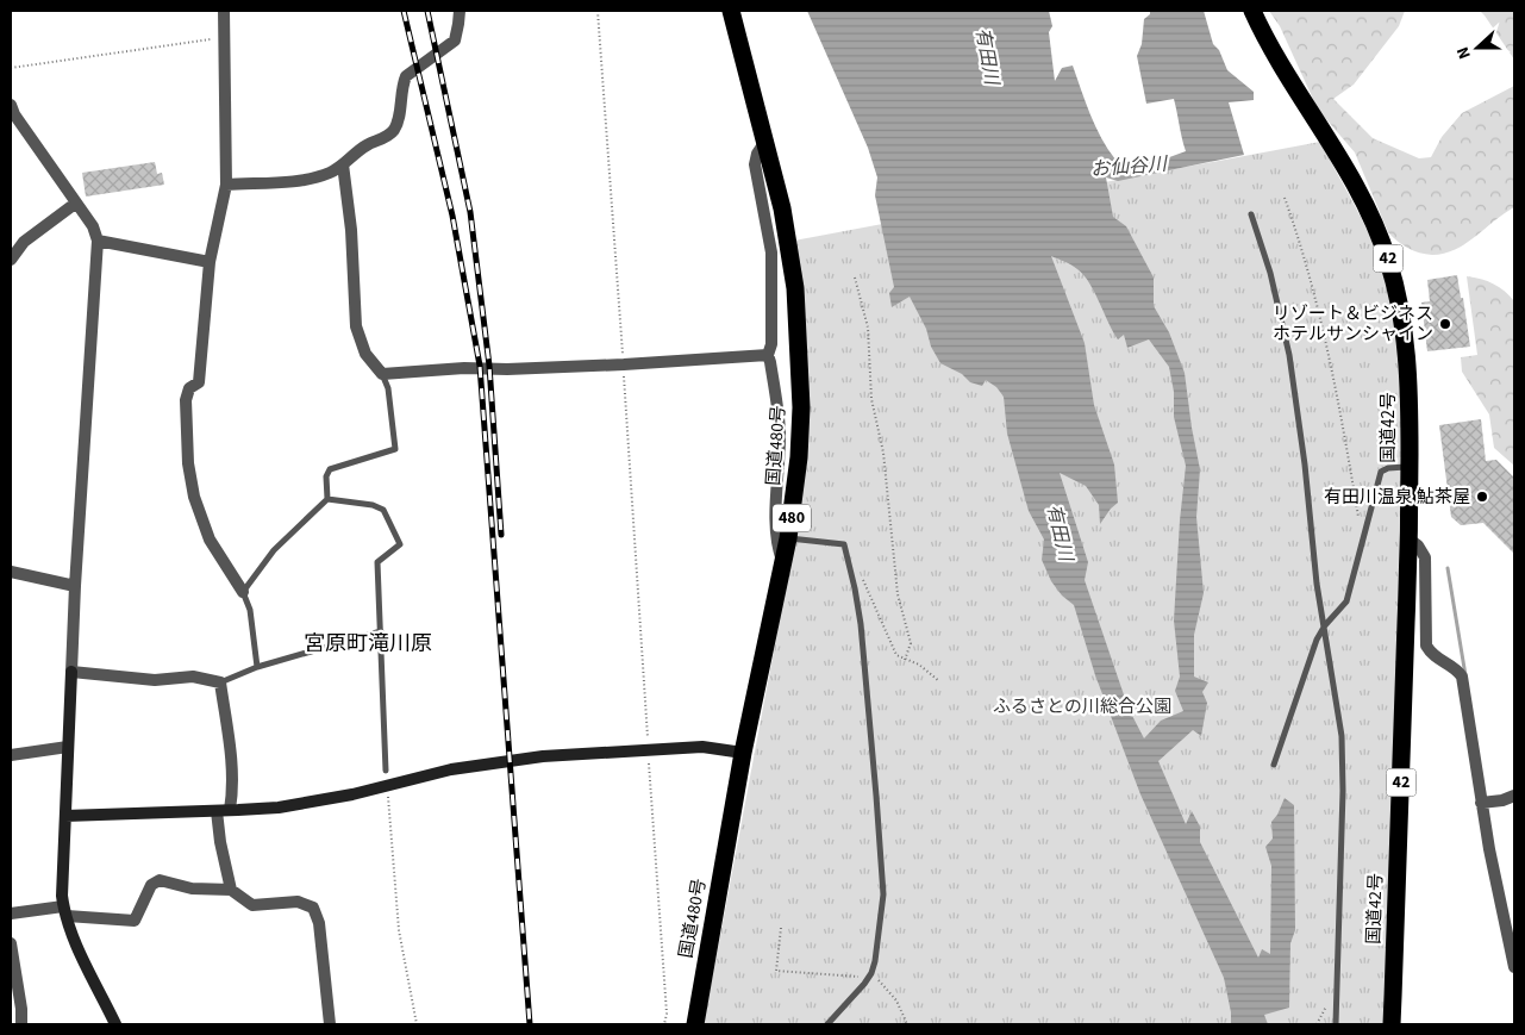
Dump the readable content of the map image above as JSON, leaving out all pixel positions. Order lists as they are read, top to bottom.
{
  "streets": {
    "highway": [
      "42",
      "国道42号",
      "国道480号",
      "480"
    ]
  },
  "districts": ["宮原町滝川原"],
  "water": ["有田川", "お仙谷川"],
  "parks": ["ふるさとの川総合公園"],
  "places": ["リゾート＆ビジネス ホテルサンシャイン", "有田川温泉 鮎茶屋"],
  "north": "left"
}
